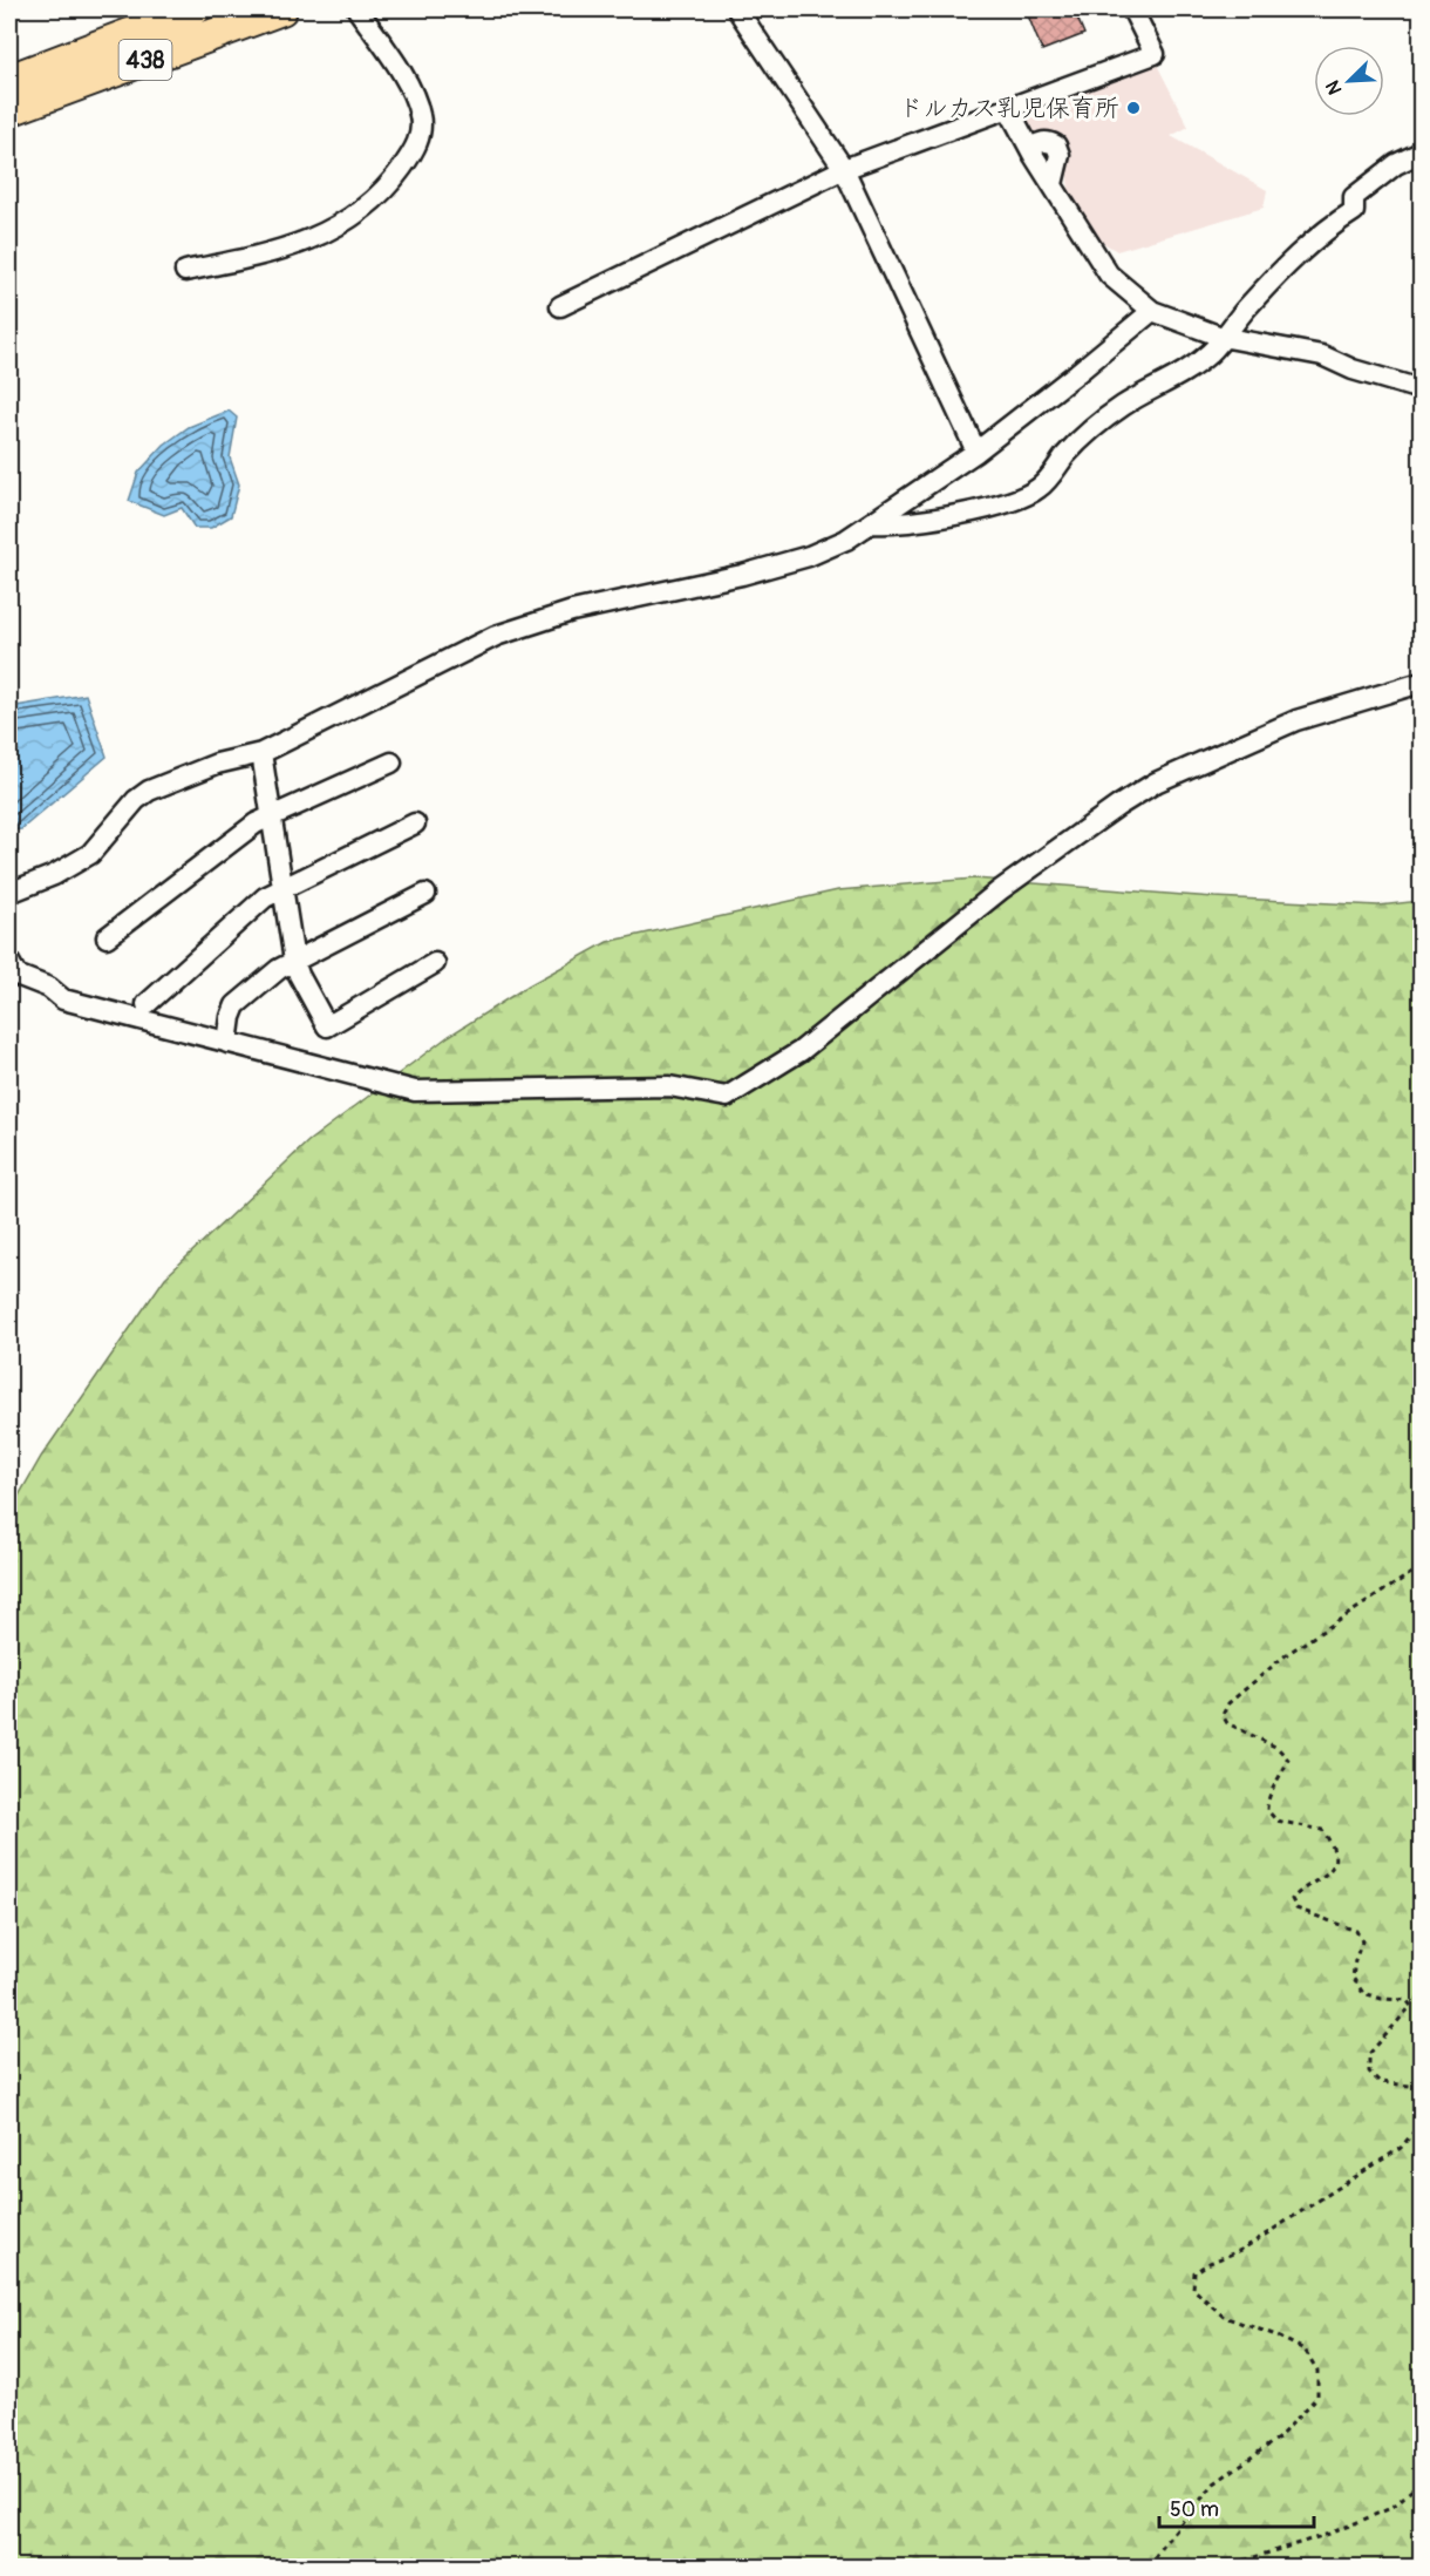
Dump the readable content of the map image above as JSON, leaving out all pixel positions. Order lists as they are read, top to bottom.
{
  "streets": {
    "highway": ["438"]
  },
  "places": ["ドルカス乳児保育所"],
  "scale_bar": "50 m",
  "north": "bottom left"
}
